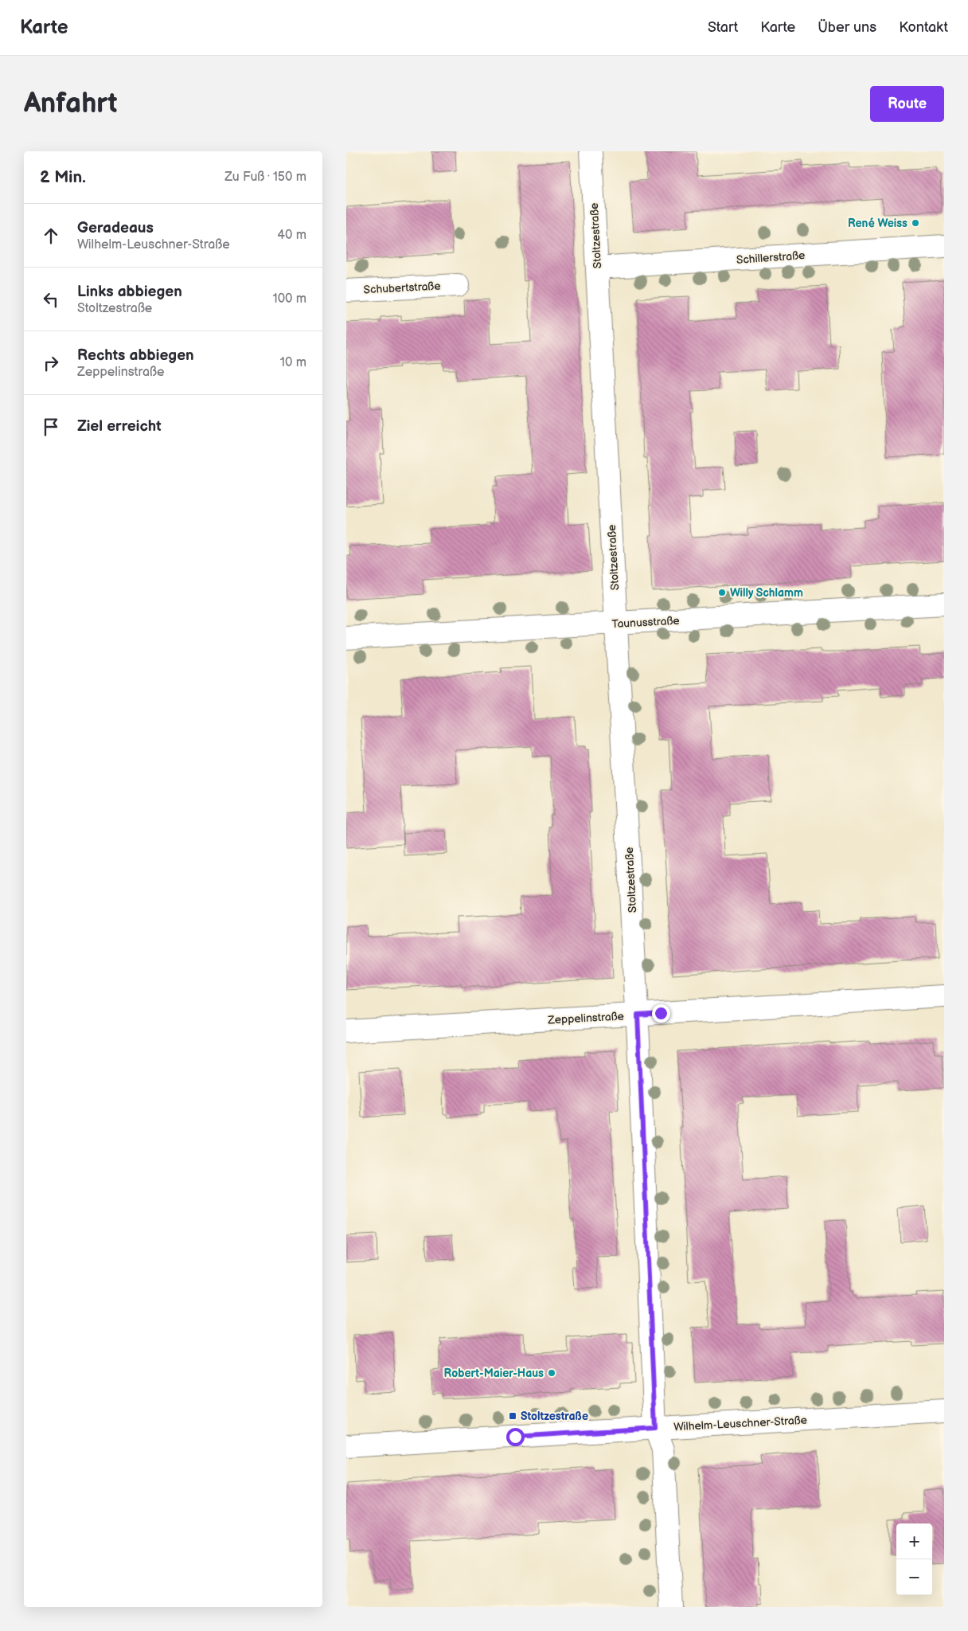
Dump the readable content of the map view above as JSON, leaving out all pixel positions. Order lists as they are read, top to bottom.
{
  "streets": {
    "street": [
      "Stoltzestraße",
      "Schillerstraße",
      "Schubertstraße",
      "Taunusstraße",
      "Zeppelinstraße",
      "Wilhelm-Leuschner-Straße"
    ]
  },
  "crossings": [
    ["Stoltzestraße", "Schillerstraße"],
    ["Stoltzestraße", "Taunusstraße"],
    ["Stoltzestraße", "Zeppelinstraße"],
    ["Stoltzestraße", "Wilhelm-Leuschner-Straße"]
  ],
  "places": {
    "other": ["René Weiss", "Willy Schlamm", "Robert-Maier-Haus"],
    "transit": ["Stoltzestraße"]
  },
  "page": {
    "header": "Karte",
    "nav": [
      "Start",
      "Karte",
      "Über uns",
      "Kontakt"
    ],
    "buttons": "Route",
    "title": "Anfahrt",
    "heading": ["2 Min.", "Zu Fuß · 150 m"],
    "list": [
      ["Geradeaus", "Wilhelm-Leuschner-Straße", "40 m"],
      ["Links abbiegen", "Stoltzestraße", "100 m"],
      ["Rechts abbiegen", "Zeppelinstraße", "10 m"],
      "Ziel erreicht"
    ],
    "map_buttons": ["+", "−"]
  }
}
